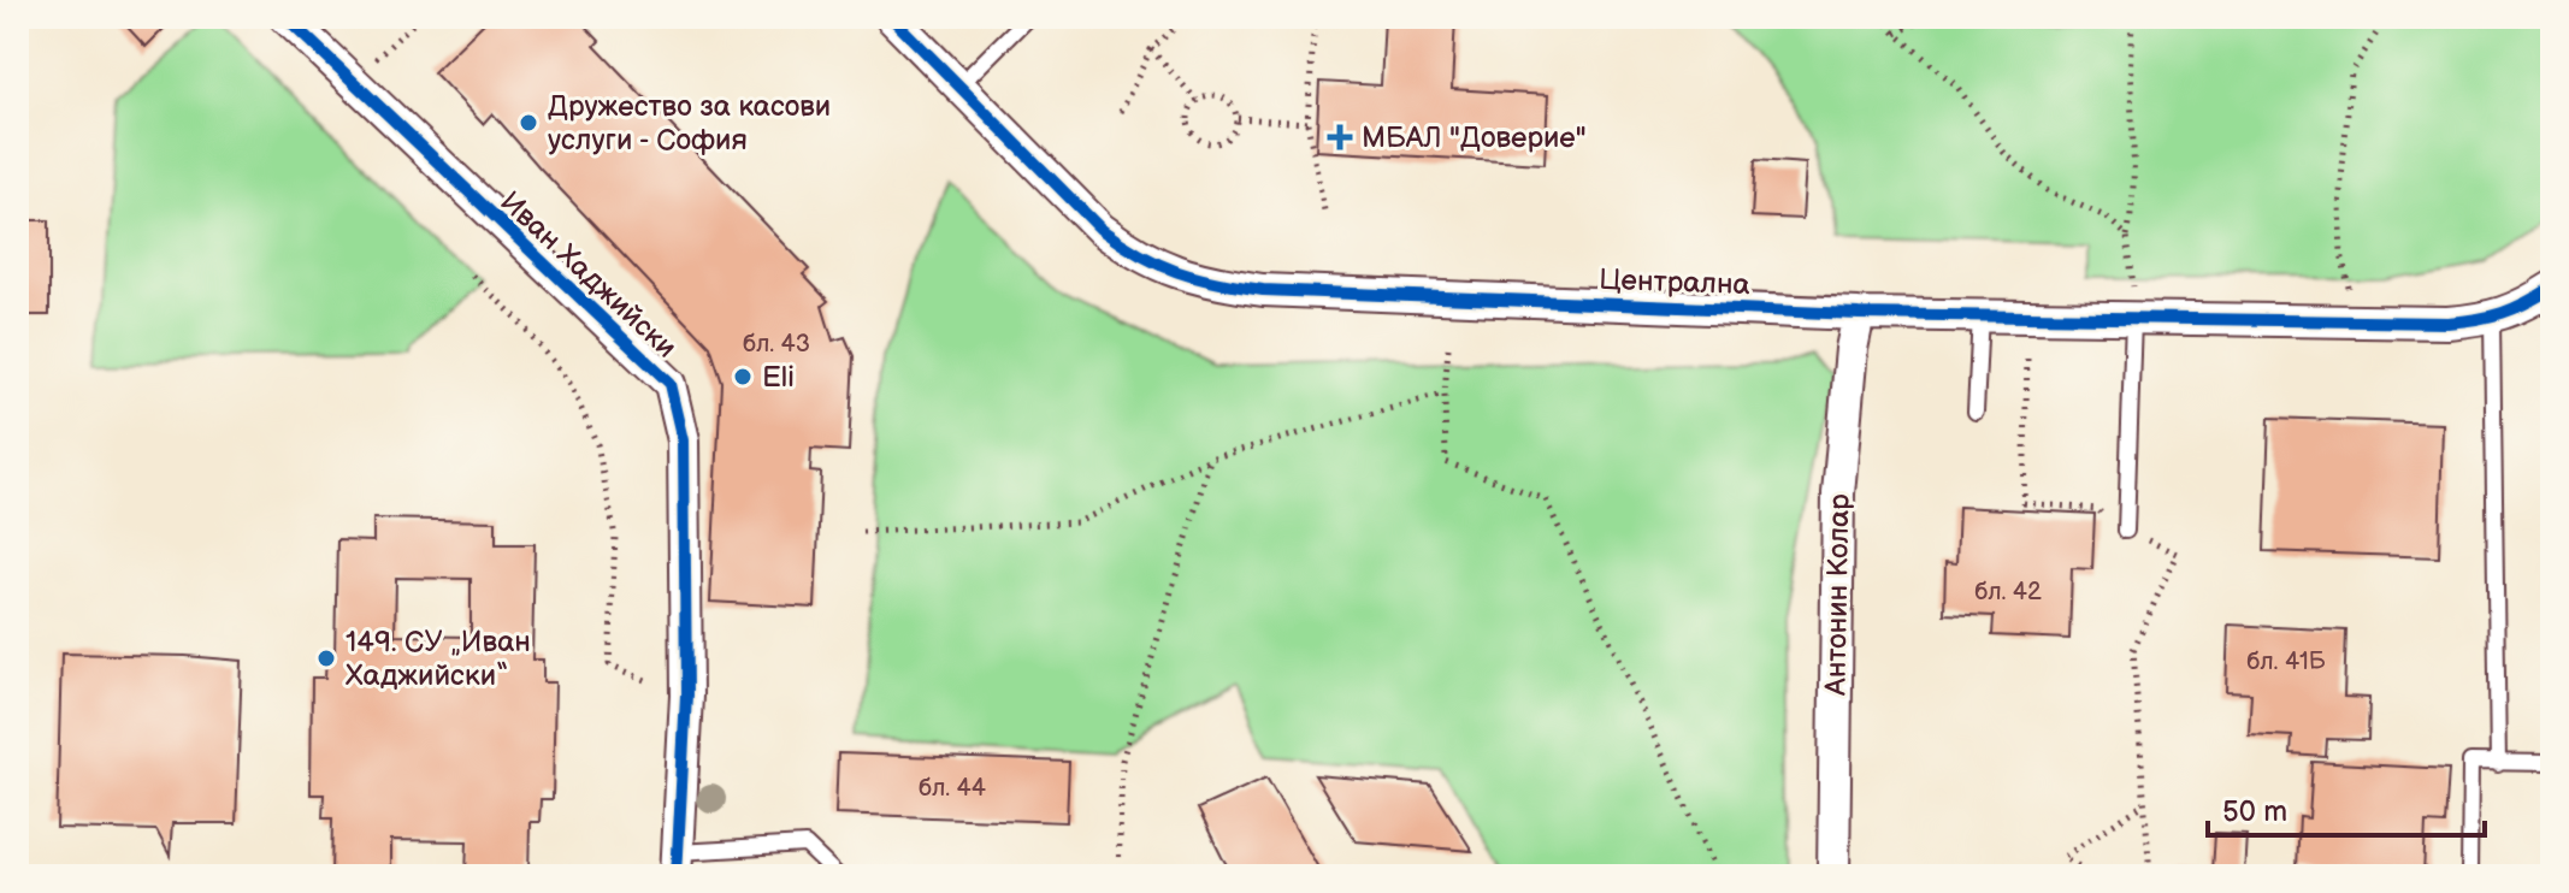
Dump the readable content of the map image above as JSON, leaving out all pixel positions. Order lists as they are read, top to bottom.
{
  "streets": {
    "street": ["Иван Хаджийски", "Централна", "Антонин Колар"]
  },
  "crossings": [
    ["Централна", "Антонин Колар"]
  ],
  "places": {
    "other": ["Дружество за касови услуги - София", "Eli", "149. СУ „Иван Хаджийски“"],
    "health": ["МБАЛ \"Доверие\""]
  },
  "house_numbers": [
    "бл. 43",
    "бл. 42",
    "бл. 41Б",
    "бл. 44"
  ],
  "scale_bar": "50 m"
}
